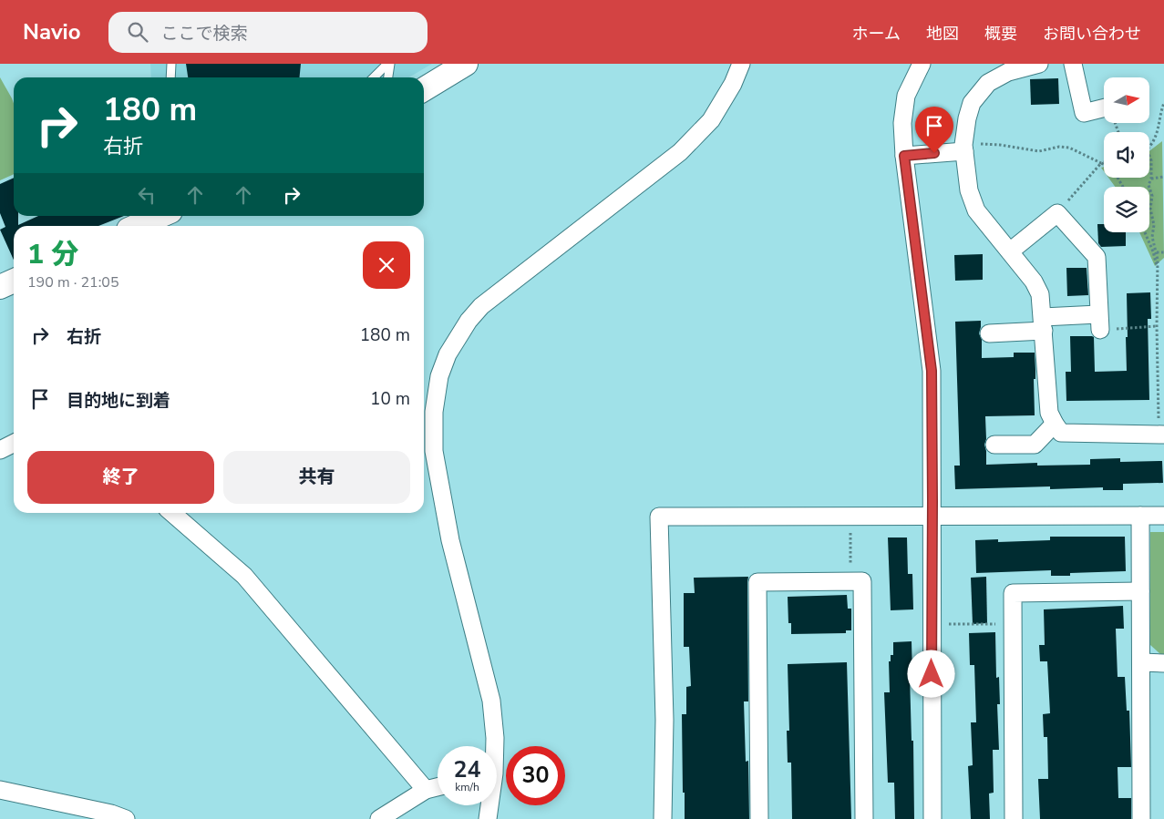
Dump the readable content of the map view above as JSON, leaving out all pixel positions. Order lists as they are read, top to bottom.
{
  "north": "right",
  "page": {
    "header": "Navio",
    "search": "ここで検索",
    "nav": [
      "ホーム",
      "地図",
      "概要",
      "お問い合わせ"
    ],
    "turn": ["180 m", "右折"],
    "heading": ["1 分", "190 m · 21:05"],
    "list": [
      {
        "name": "右折",
        "value": "180 m"
      },
      {
        "name": "目的地に到着",
        "value": "10 m"
      }
    ],
    "buttons": ["終了", "共有"],
    "speed": "24 km/h",
    "limit": "30"
  }
}
